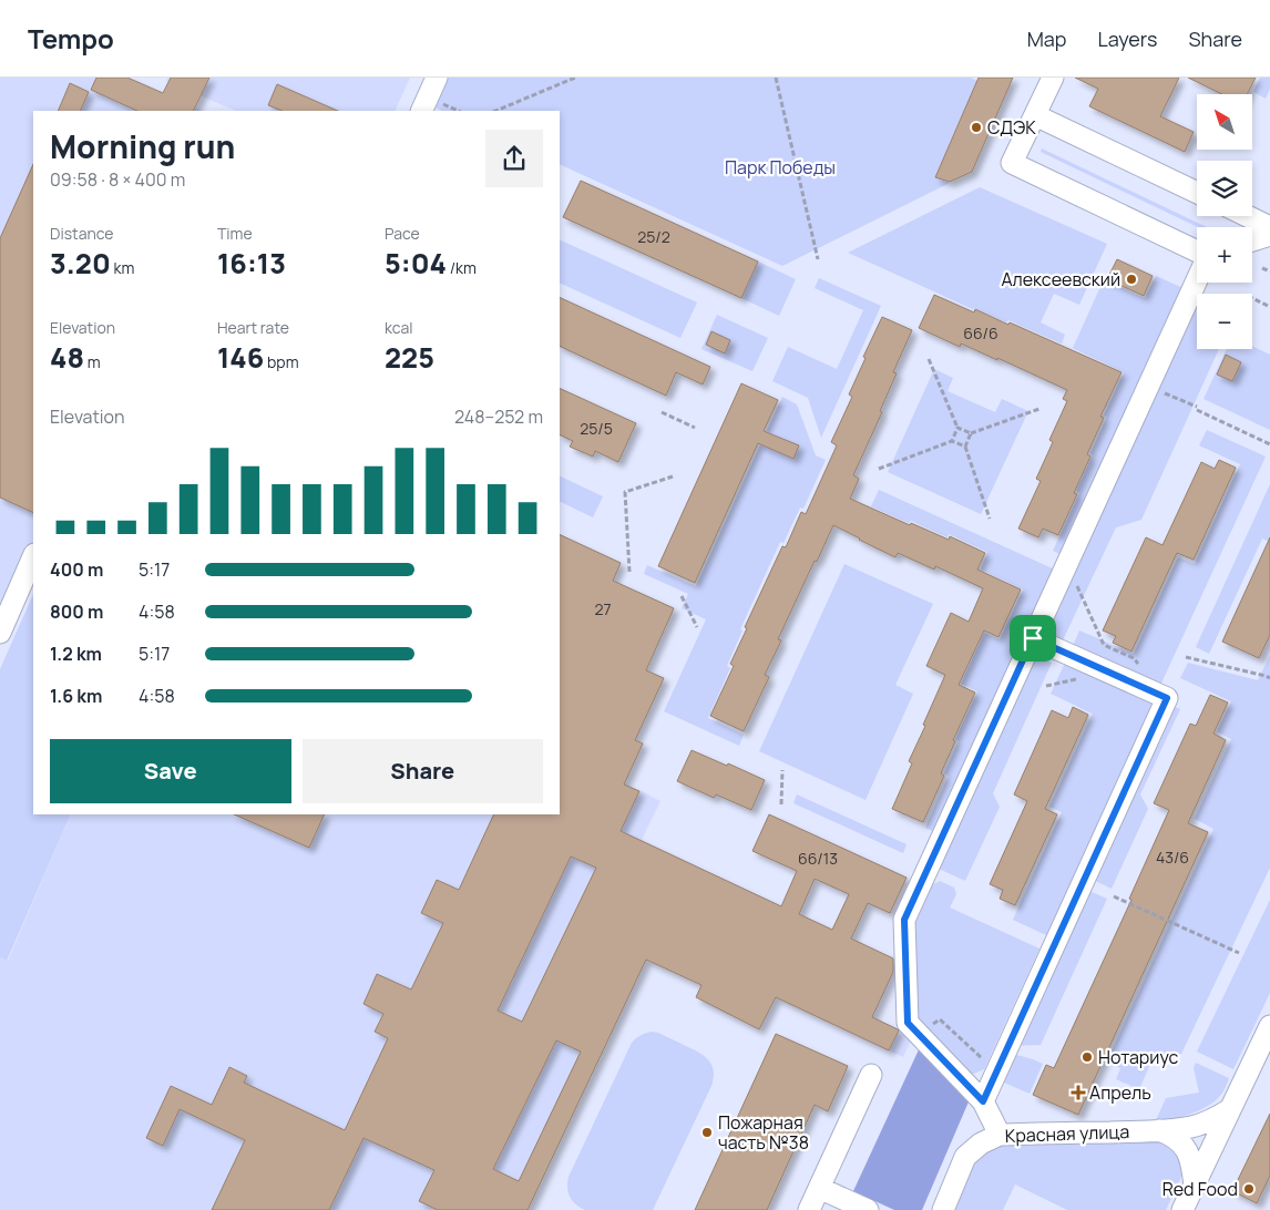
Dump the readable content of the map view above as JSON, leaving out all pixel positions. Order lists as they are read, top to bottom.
{
  "streets": {
    "street": ["Красная улица"]
  },
  "parks": ["Парк Победы"],
  "places": {
    "other": [
      "СДЭК",
      "Алексеевский",
      "Нотариус",
      "Пожарная часть №38",
      "Red Food"
    ],
    "health": ["Апрель"]
  },
  "house_numbers": [
    "25/2",
    "66/6",
    "25/5",
    "27",
    "43/6",
    "66/13"
  ],
  "north": "top left",
  "page": {
    "header": "Tempo",
    "nav": ["Map", "Layers", "Share"],
    "map_buttons": ["+", "−"],
    "heading": ["Morning run", "09:58 · 8 × 400 m"],
    "stats": [
      ["Distance", "3.20 km"],
      ["Time", "16:13"],
      ["Pace", "5:04 /km"],
      ["Elevation", "48 m"],
      ["Heart rate", "146 bpm"],
      ["kcal", "225"]
    ],
    "chart": ["Elevation", "248–252 m"],
    "list": [
      {
        "name": "400 m",
        "note": "5:17"
      },
      {
        "name": "800 m",
        "note": "4:58"
      },
      {
        "name": "1.2 km",
        "note": "5:17"
      },
      {
        "name": "1.6 km",
        "note": "4:58"
      }
    ],
    "buttons": ["Save", "Share"]
  }
}
